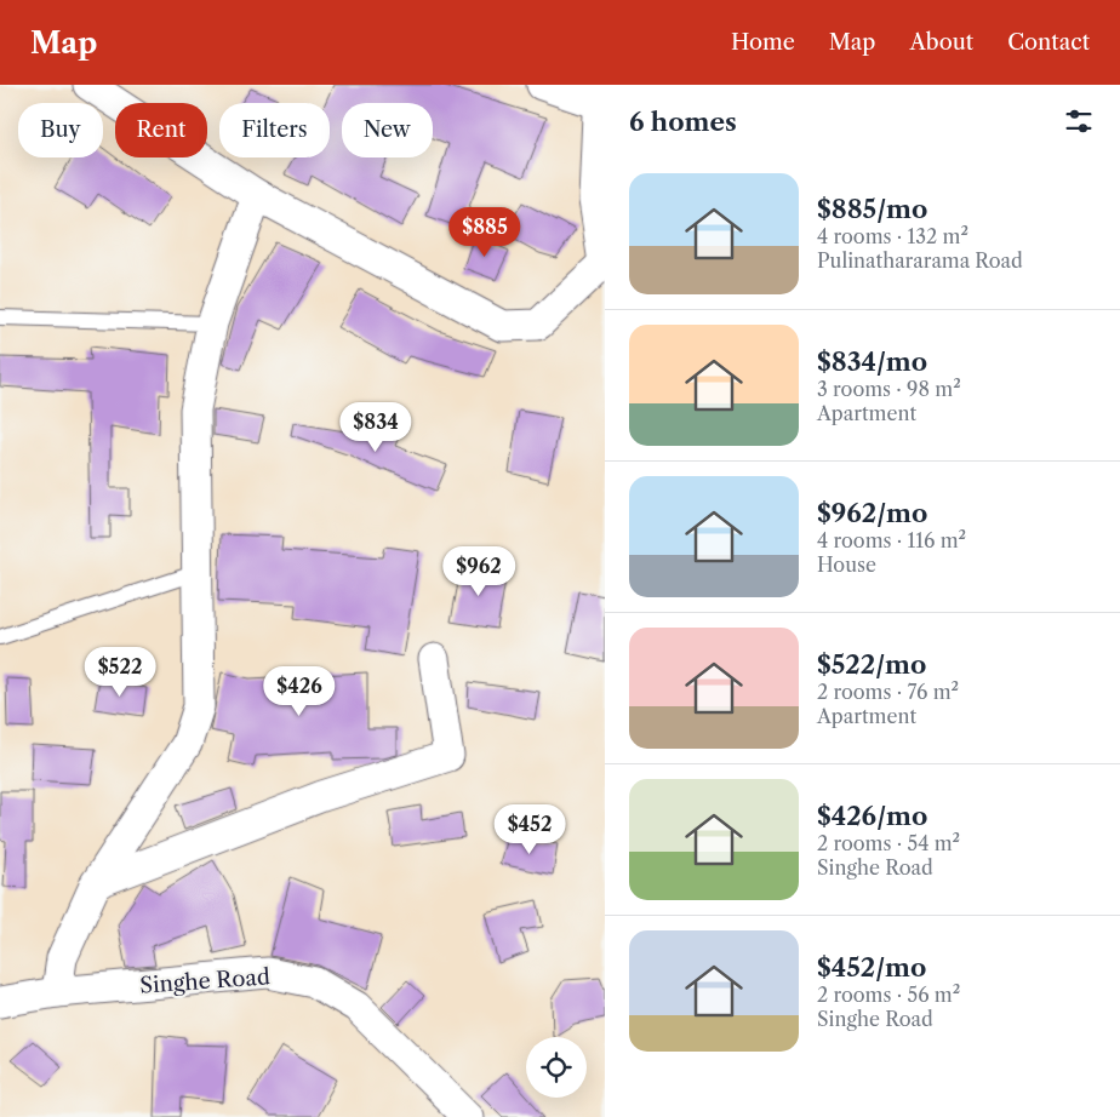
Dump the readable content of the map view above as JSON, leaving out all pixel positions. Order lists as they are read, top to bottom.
{
  "streets": {
    "street": ["Singhe Road"]
  },
  "page": {
    "header": "Map",
    "nav": [
      "Home",
      "Map",
      "About",
      "Contact"
    ],
    "heading": "6 homes",
    "chip": [
      "Buy",
      "Rent",
      "Filters",
      "New"
    ],
    "list": [
      {
        "name": "$885/mo",
        "note": "4 rooms · 132 m² · Pulinathararama Road"
      },
      {
        "name": "$834/mo",
        "note": "3 rooms · 98 m² · Apartment"
      },
      {
        "name": "$962/mo",
        "note": "4 rooms · 116 m² · House"
      },
      {
        "name": "$522/mo",
        "note": "2 rooms · 76 m² · Apartment"
      },
      {
        "name": "$426/mo",
        "note": "2 rooms · 54 m² · Singhe Road"
      },
      {
        "name": "$452/mo",
        "note": "2 rooms · 56 m² · Singhe Road"
      }
    ],
    "price": [
      "$885",
      "$834",
      "$962",
      "$522",
      "$426",
      "$452"
    ]
  }
}
